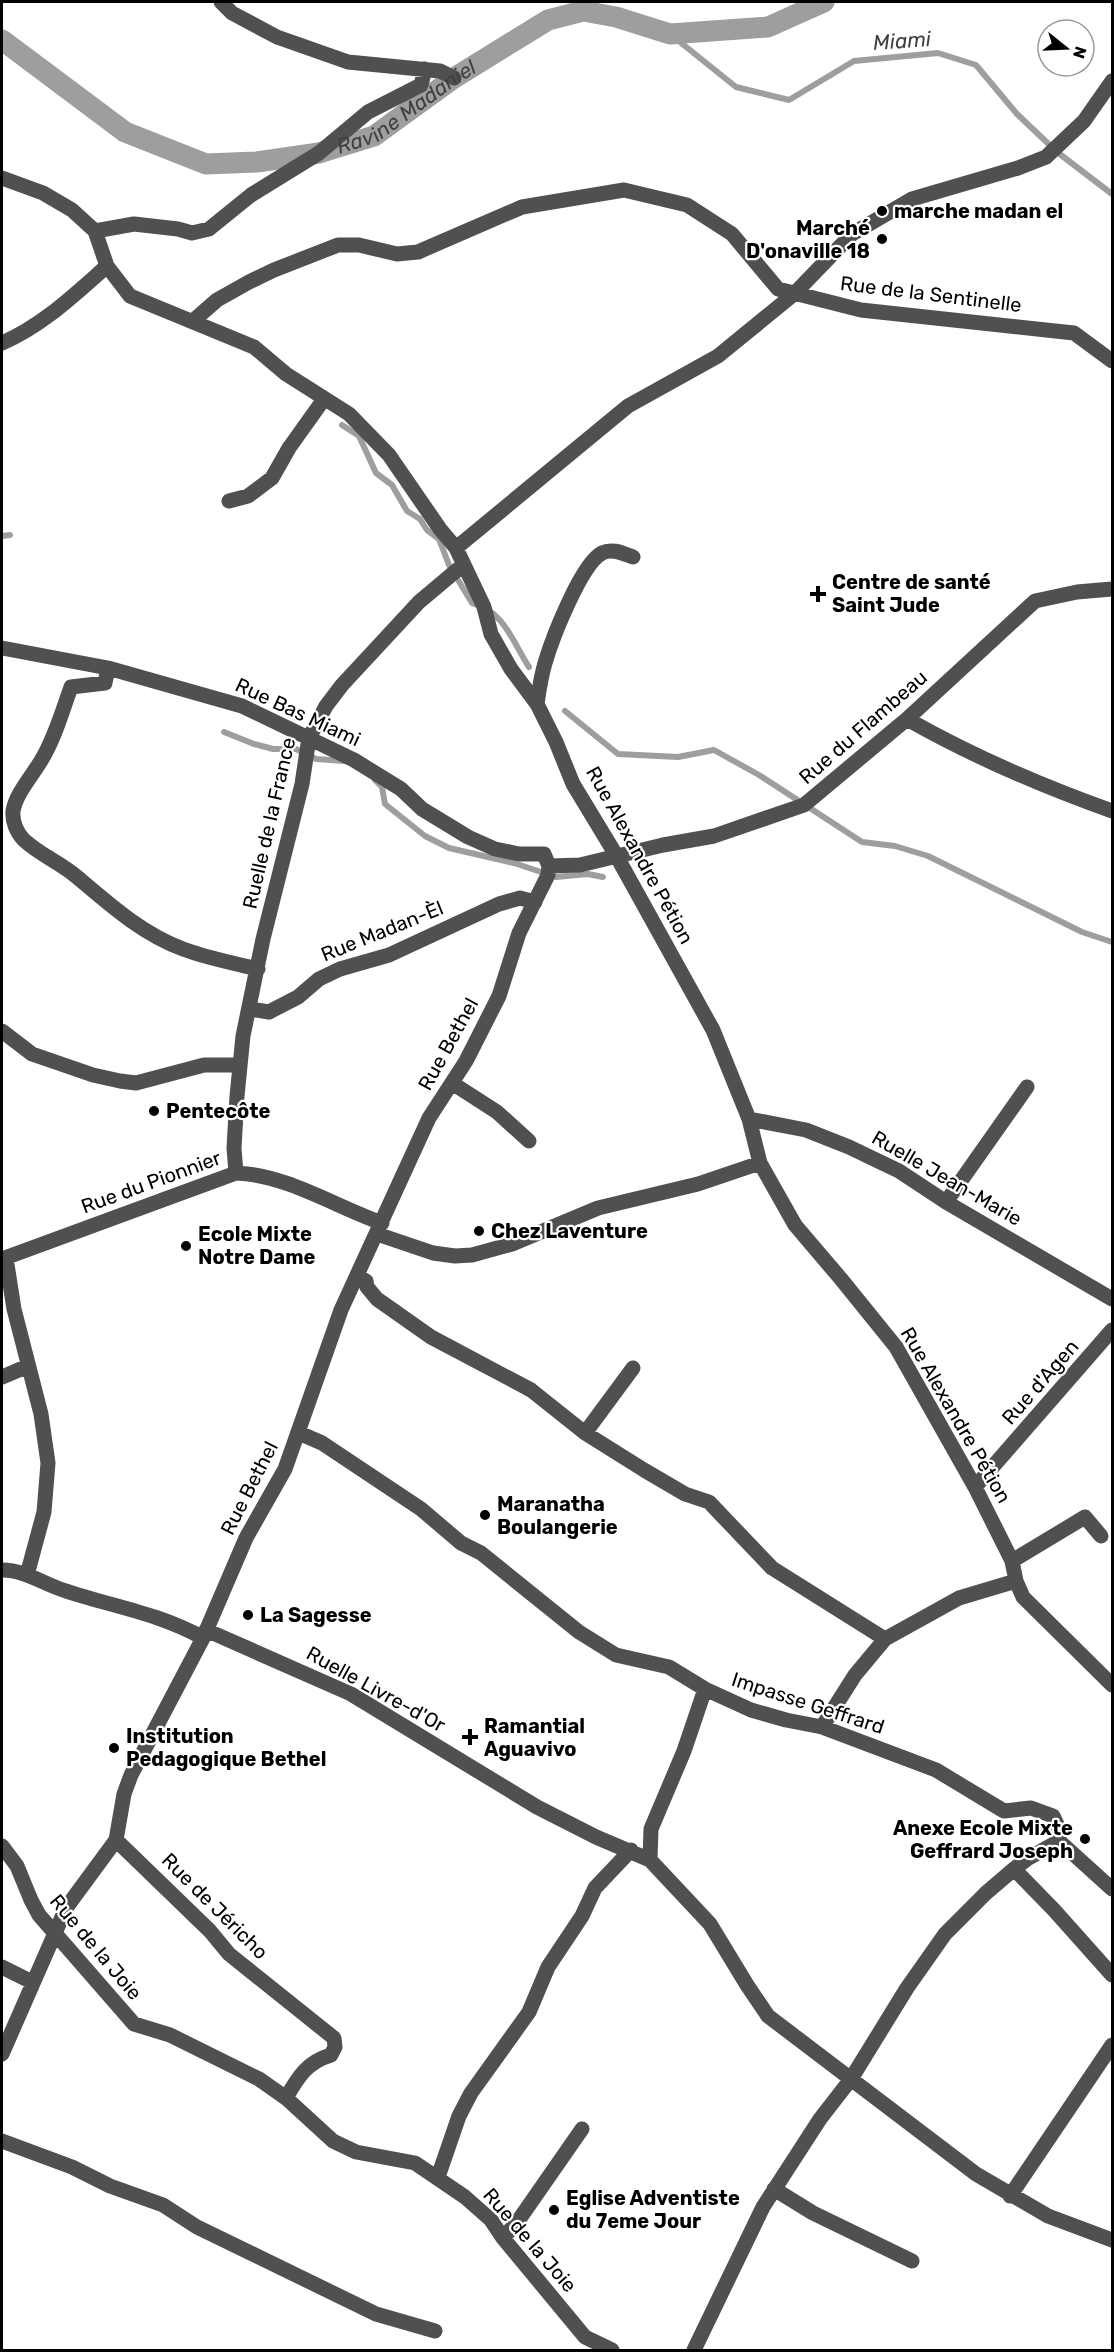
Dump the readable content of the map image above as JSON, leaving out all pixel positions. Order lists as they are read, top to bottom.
{
  "streets": {
    "street": [
      "Rue de la Sentinelle",
      "Rue Bas Miami",
      "Rue du Flambeau",
      "Ruelle de la France",
      "Rue Alexandre Pétion",
      "Rue Madan-Èl",
      "Rue Bethel",
      "Ruelle Jean-Marie",
      "Rue du Pionnier",
      "Rue d'Agen",
      "Ruelle Livre-d'Or",
      "Impasse Geffrard",
      "Rue de Jéricho",
      "Rue de la Joie"
    ]
  },
  "crossings": [
    ["Rue de la Sentinelle", "Rue Alexandre Pétion"],
    ["Rue Bas Miami", "Rue du Flambeau"],
    ["Rue Bas Miami", "Ruelle de la France"],
    ["Rue Bas Miami", "Rue Bethel"],
    ["Rue du Flambeau", "Rue Alexandre Pétion"],
    ["Rue du Flambeau", "Rue Bethel"],
    ["Ruelle de la France", "Rue Alexandre Pétion"],
    ["Ruelle de la France", "Rue Madan-Èl"],
    ["Ruelle de la France", "Rue du Pionnier"],
    ["Rue Alexandre Pétion", "Ruelle Jean-Marie"],
    ["Rue Alexandre Pétion", "Rue du Pionnier"],
    ["Rue Alexandre Pétion", "Rue d'Agen"],
    ["Rue Madan-Èl", "Rue Bethel"],
    ["Rue Bethel", "Rue du Pionnier"],
    ["Rue Bethel", "Ruelle Livre-d'Or"],
    ["Rue Bethel", "Impasse Geffrard"],
    ["Rue Bethel", "Rue de Jéricho"],
    ["Rue Bethel", "Rue de la Joie"],
    ["Rue de Jéricho", "Rue de la Joie"]
  ],
  "water": ["Miami", "Ravine Madaniel"],
  "places": {
    "other": [
      "marche madan el",
      "Marché D'onaville 18",
      "Pentecôte",
      "Chez Laventure",
      "Ecole Mixte Notre Dame",
      "Maranatha Boulangerie",
      "La Sagesse",
      "Institution Pedagogique Bethel",
      "Anexe Ecole Mixte Geffrard Joseph",
      "Eglise Adventiste du 7eme Jour"
    ],
    "health": ["Centre de santé Saint Jude", "Ramantial Aguavivo"]
  },
  "north": "right"
}
